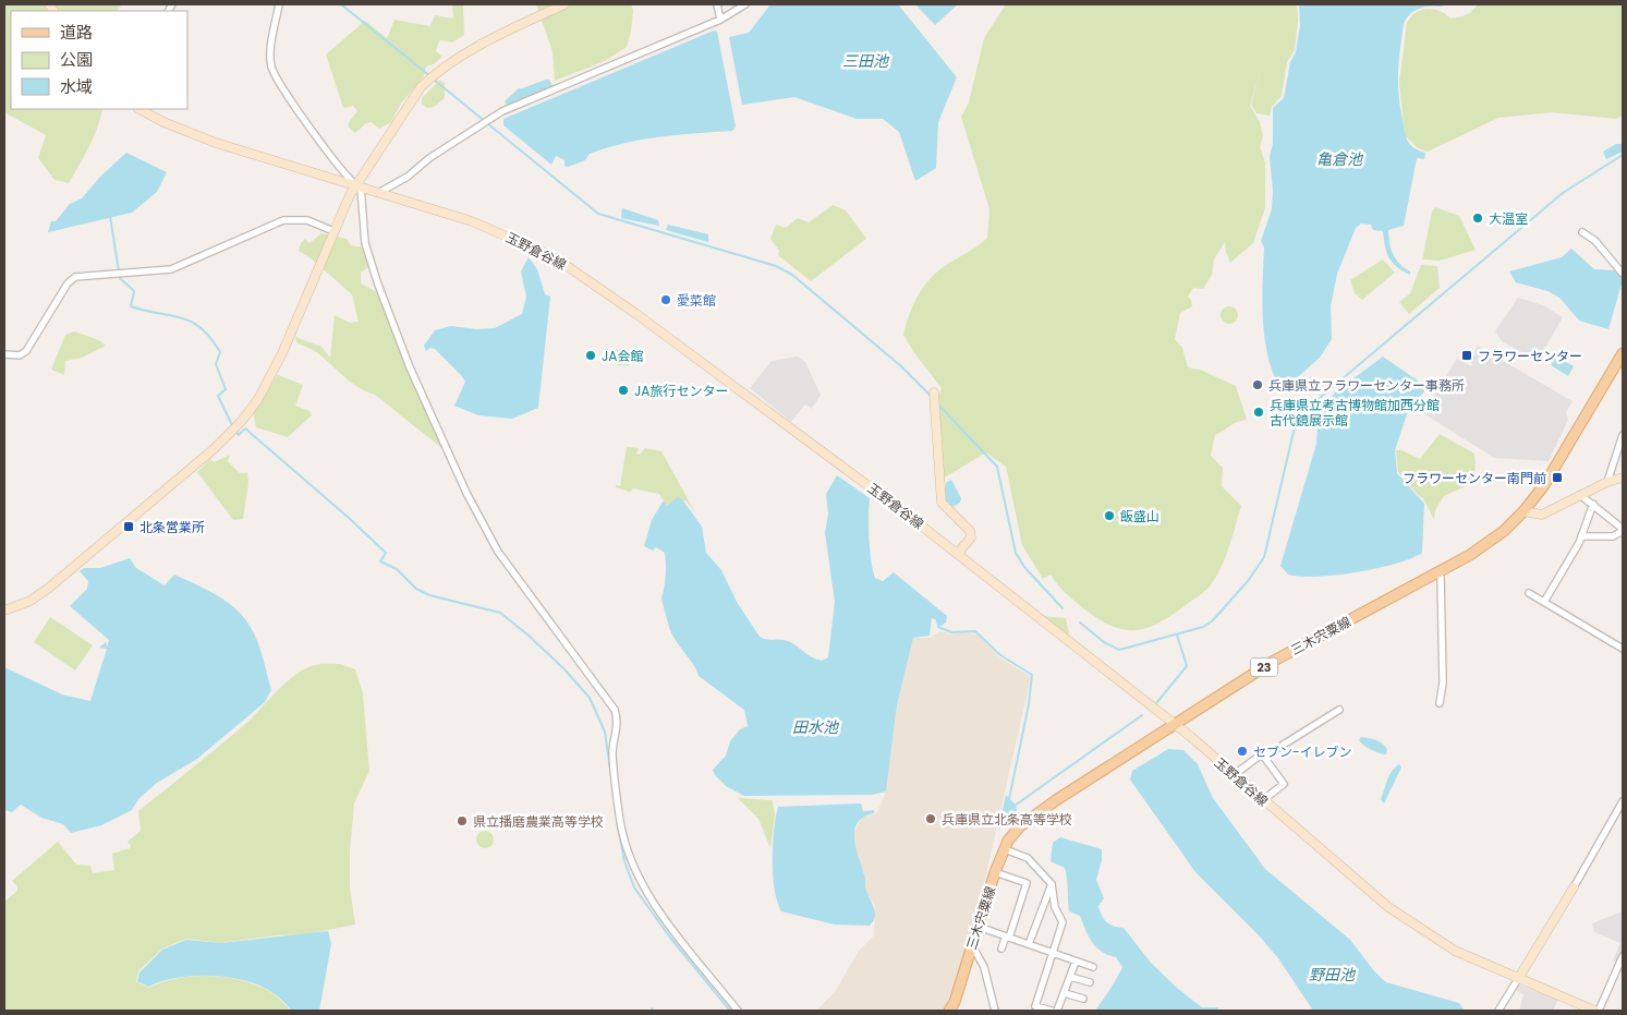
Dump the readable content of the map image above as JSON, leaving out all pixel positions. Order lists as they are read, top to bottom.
{
  "streets": {
    "main road": ["玉野倉谷線", "三木宍粟線", "23"]
  },
  "crossings": [
    ["玉野倉谷線", "三木宍粟線"]
  ],
  "water": [
    "三田池",
    "亀倉池",
    "田水池",
    "野田池"
  ],
  "places": {
    "other": [
      "大温室",
      "愛菜館",
      "JA会館",
      "兵庫県立フラワーセンター事務所",
      "JA旅行センター",
      "兵庫県立考古博物館加西分館 古代鏡展示館",
      "飯盛山",
      "セブン-イレブン",
      "兵庫県立北条高等学校",
      "県立播磨農業高等学校"
    ],
    "transit": ["フラワーセンター", "フラワーセンター南門前", "北条営業所"]
  },
  "legend": ["道路", "公園", "水域"]
}
